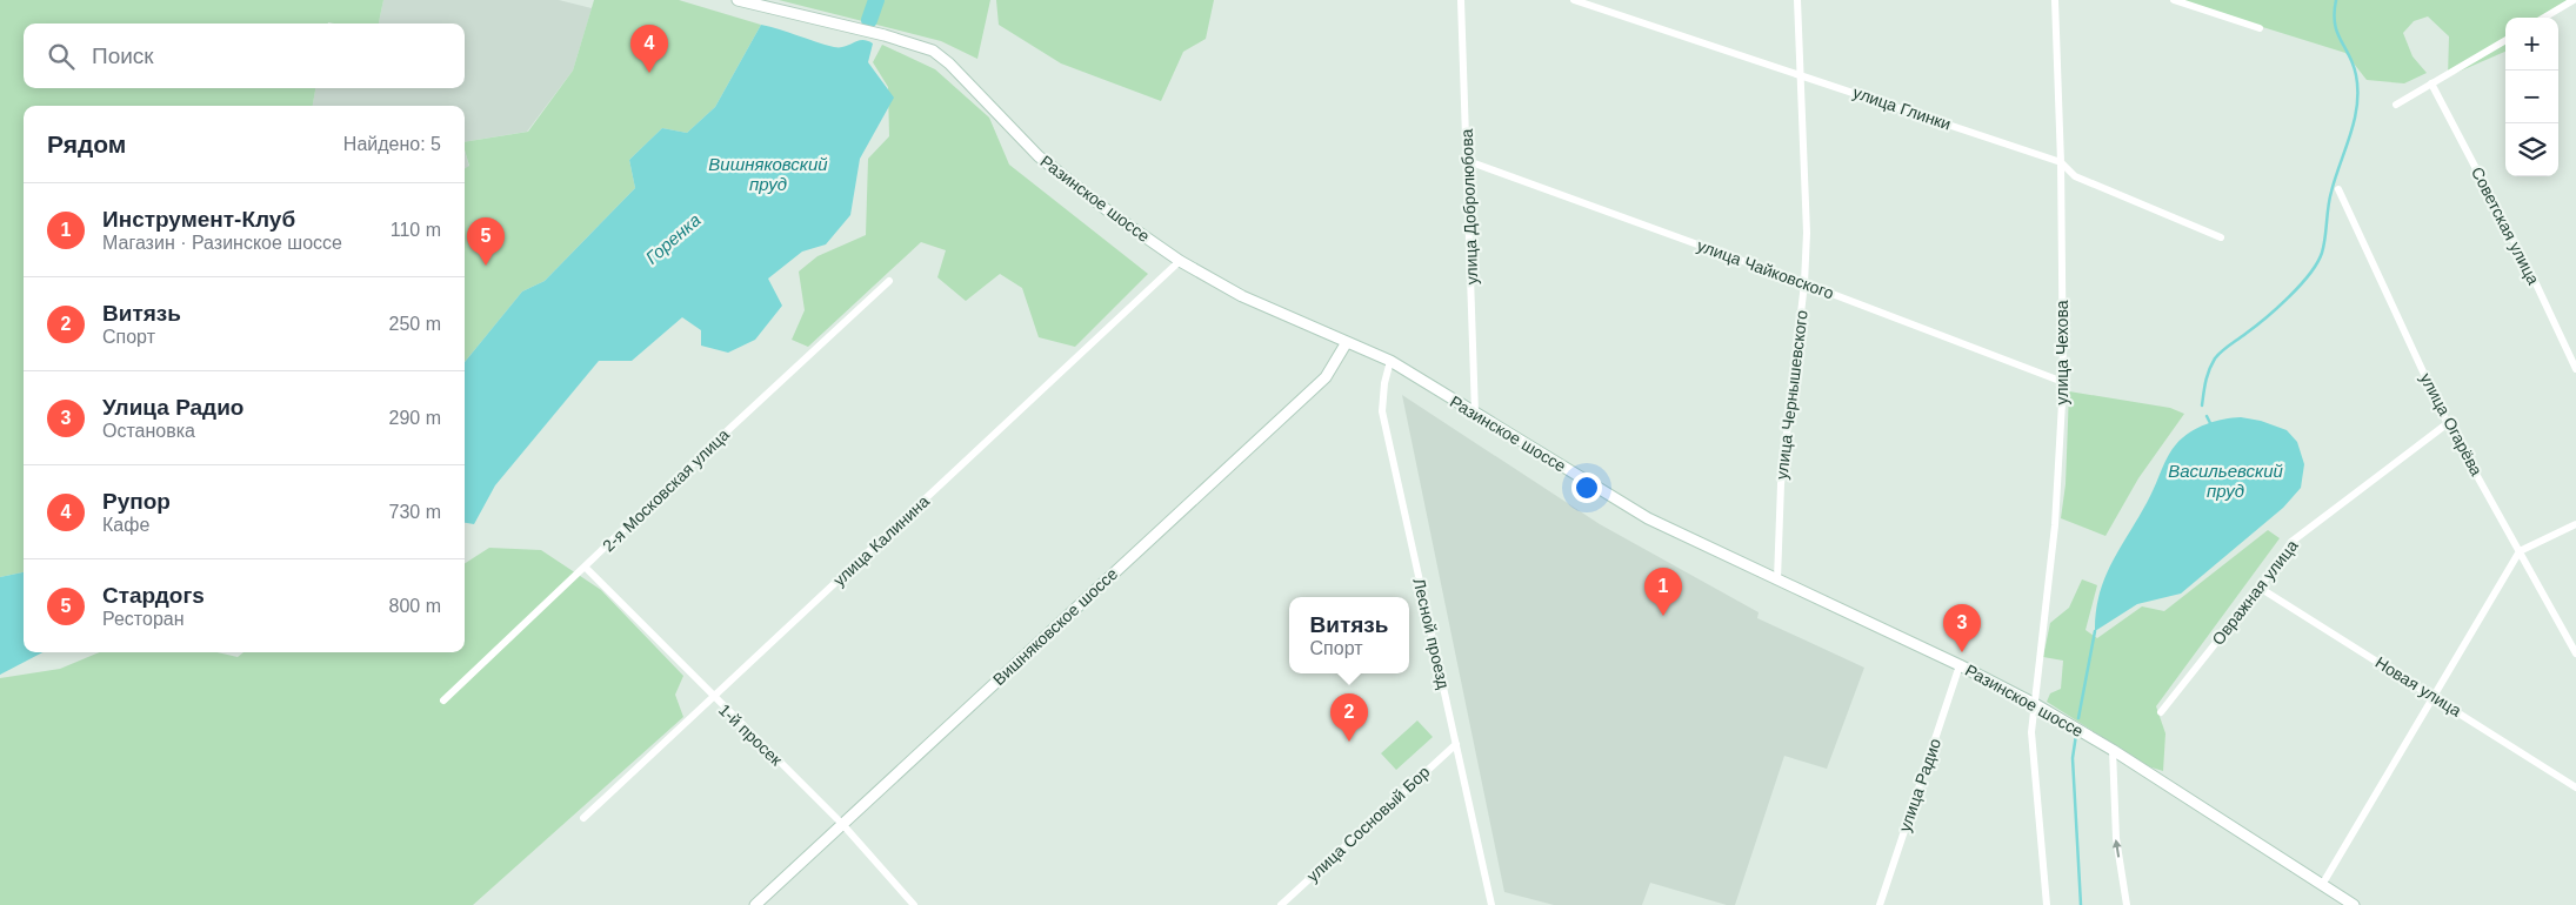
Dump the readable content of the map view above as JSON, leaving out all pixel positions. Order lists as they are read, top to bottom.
{
  "streets": {
    "main road": ["Разинское шоссе", "Вишняковское шоссе"],
    "street": [
      "улица Глинки",
      "улица Добролюбова",
      "Советская улица",
      "улица Чайковского",
      "улица Чехова",
      "улица Чернышевского",
      "улица Огарёва",
      "2-я Московская улица",
      "улица Калинина",
      "Овражная улица",
      "Лесной проезд",
      "Новая улица",
      "1-й просек",
      "улица Радио",
      "улица Сосновый Бор"
    ]
  },
  "crossings": [
    ["улица Глинки", "улица Чехова"],
    ["улица Глинки", "улица Чернышевского"],
    ["Разинское шоссе", "улица Добролюбова"],
    ["Разинское шоссе", "улица Чехова"],
    ["Разинское шоссе", "улица Чернышевского"],
    ["Разинское шоссе", "улица Калинина"],
    ["Разинское шоссе", "Вишняковское шоссе"],
    ["Разинское шоссе", "Лесной проезд"],
    ["Разинское шоссе", "улица Радио"],
    ["улица Добролюбова", "улица Чайковского"],
    ["улица Чайковского", "улица Чехова"],
    ["улица Чайковского", "улица Чернышевского"],
    ["улица Огарёва", "Овражная улица"],
    ["2-я Московская улица", "1-й просек"],
    ["улица Калинина", "1-й просек"],
    ["Овражная улица", "Новая улица"],
    ["Вишняковское шоссе", "1-й просек"],
    ["Лесной проезд", "улица Сосновый Бор"]
  ],
  "water": ["Вишняковский пруд", "Горенка", "Васильевский пруд"],
  "page": {
    "map_buttons": ["+", "−"],
    "search": "Поиск",
    "pins": [
      "4",
      "5",
      "1",
      "3",
      "2"
    ],
    "heading": ["Рядом", "Найдено: 5"],
    "list": [
      {
        "mark": "1",
        "name": "Инструмент-Клуб",
        "note": "Магазин · Разинское шоссе",
        "value": "110 m"
      },
      {
        "mark": "2",
        "name": "Витязь",
        "note": "Спорт",
        "value": "250 m"
      },
      {
        "mark": "3",
        "name": "Улица Радио",
        "note": "Остановка",
        "value": "290 m"
      },
      {
        "mark": "4",
        "name": "Рупор",
        "note": "Кафе",
        "value": "730 m"
      },
      {
        "mark": "5",
        "name": "Стардогs",
        "note": "Ресторан",
        "value": "800 m"
      }
    ],
    "popup": ["Витязь", "Спорт"]
  }
}
